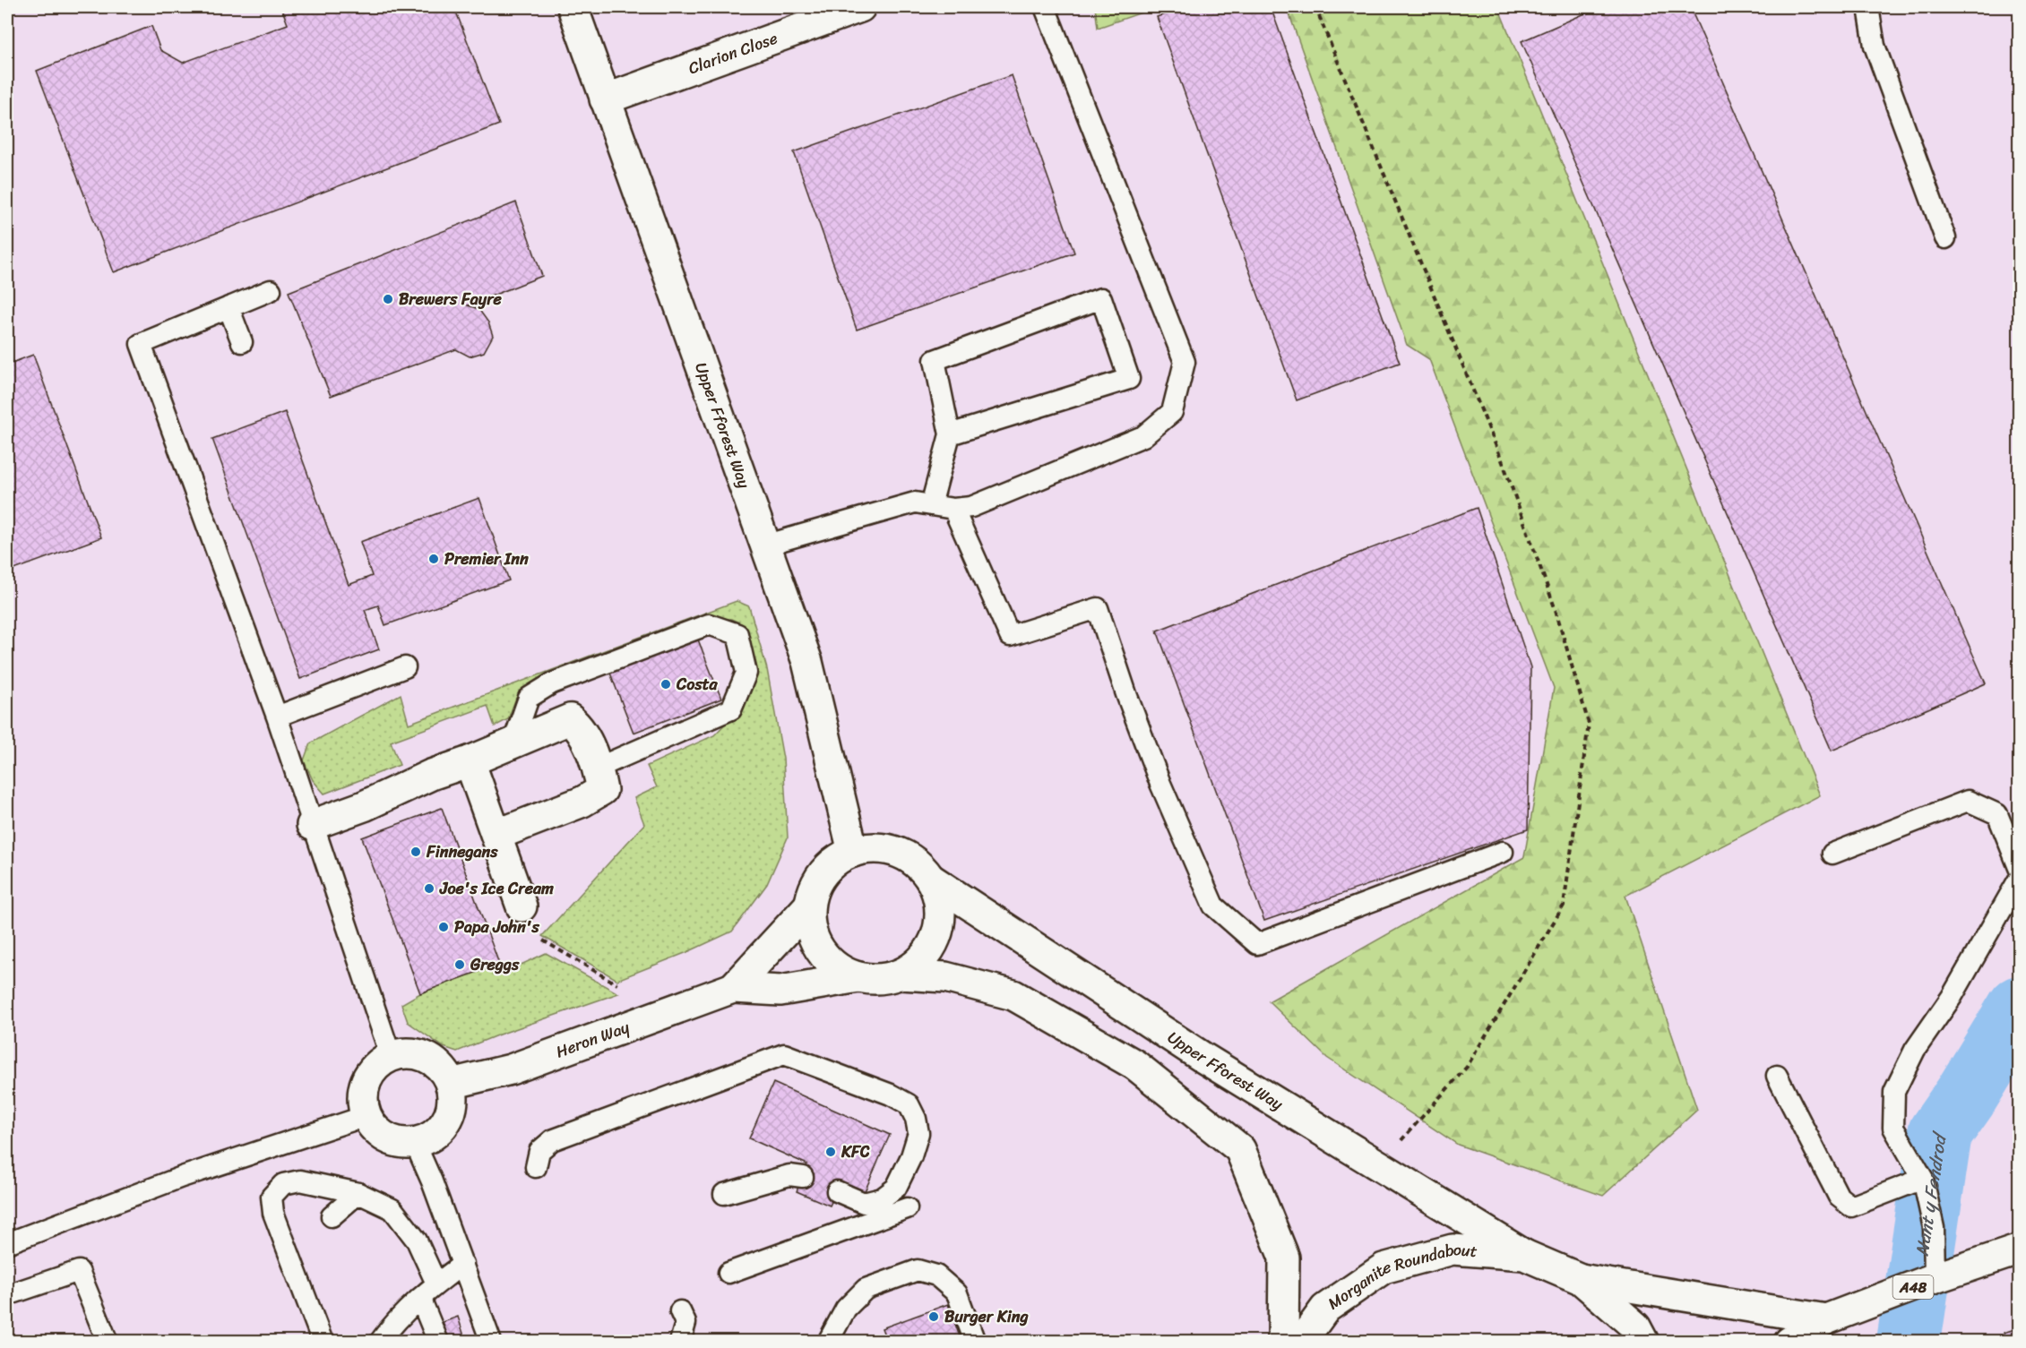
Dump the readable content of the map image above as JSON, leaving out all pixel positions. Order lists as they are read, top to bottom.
{
  "streets": {
    "street": [
      "Clarion Close",
      "Upper Fforest Way",
      "Heron Way",
      "Morganite Roundabout",
      "A48"
    ]
  },
  "crossings": [
    ["Clarion Close", "Upper Fforest Way"],
    ["Upper Fforest Way", "Heron Way"],
    ["Upper Fforest Way", "Morganite Roundabout"]
  ],
  "water": ["Nant y Fendrod"],
  "places": [
    "Brewers Fayre",
    "Premier Inn",
    "Costa",
    "Finnegans",
    "Joe's Ice Cream",
    "Papa John's",
    "Greggs",
    "KFC",
    "Burger King"
  ]
}
